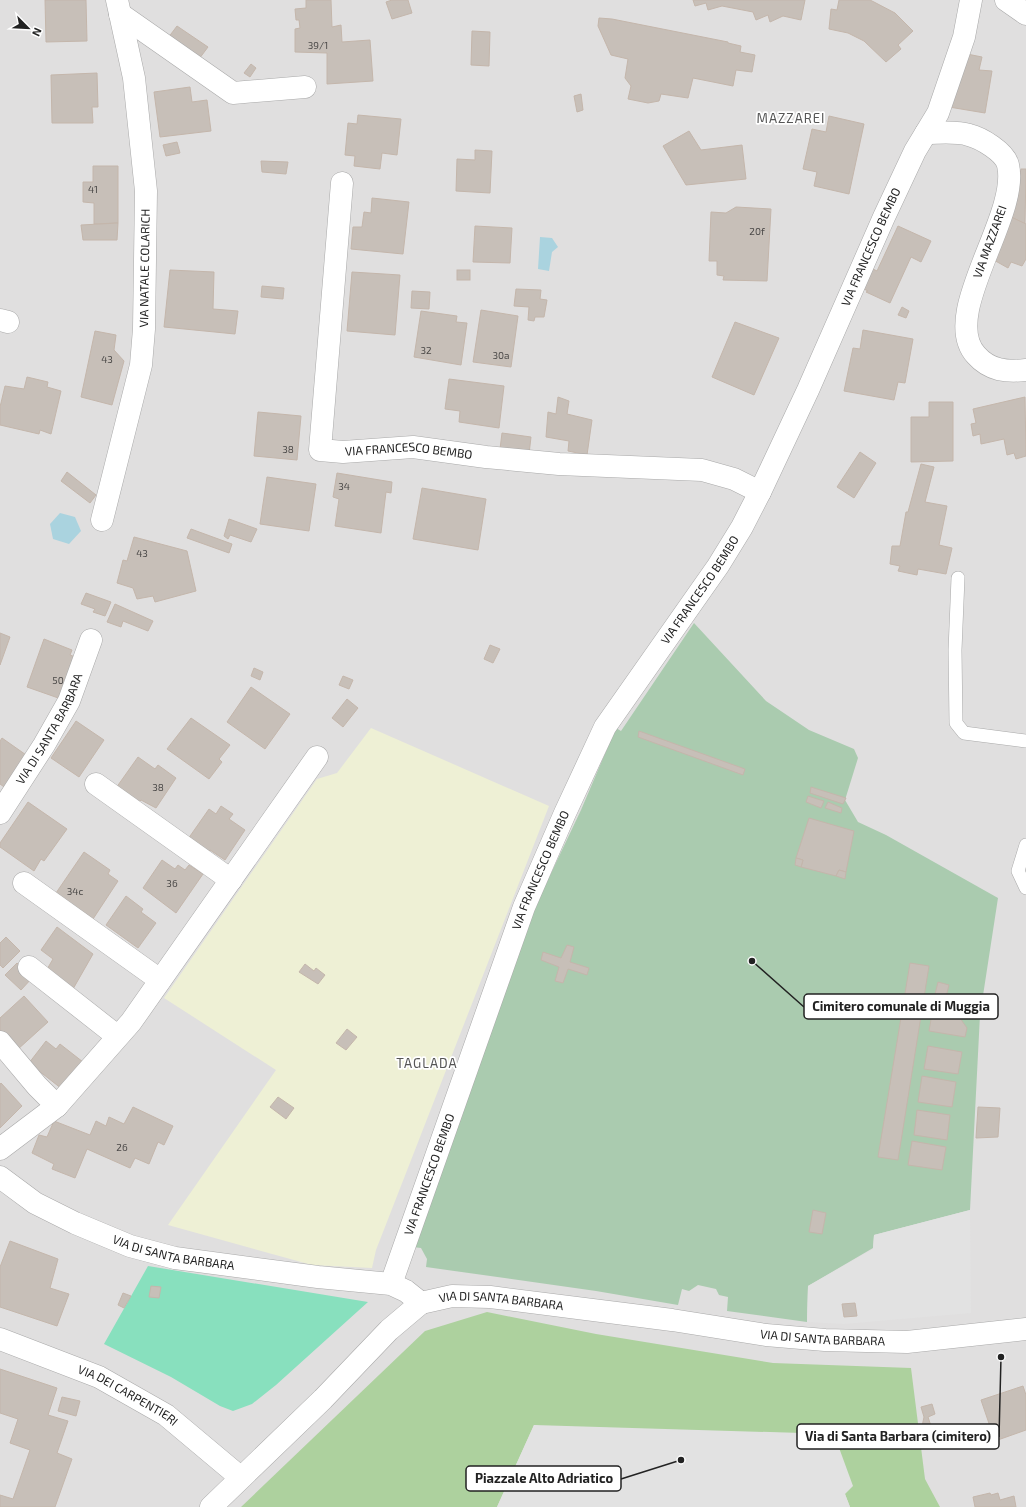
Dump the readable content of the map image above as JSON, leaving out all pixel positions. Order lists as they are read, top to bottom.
{
  "streets": {
    "street": [
      "VIA MAZZAREI",
      "VIA FRANCESCO BEMBO",
      "VIA NATALE COLARICH",
      "VIA DI SANTA BARBARA",
      "VIA DEI CARPENTIERI"
    ]
  },
  "crossings": [
    ["VIA MAZZAREI", "VIA FRANCESCO BEMBO"],
    ["VIA FRANCESCO BEMBO", "VIA DI SANTA BARBARA"]
  ],
  "districts": ["MAZZAREI", "TAGLADA"],
  "places": ["Cimitero comunale di Muggia", "Via di Santa Barbara (cimitero)", "Piazzale Alto Adriatico"],
  "house_numbers": [
    "39/1",
    "41",
    "20f",
    "32",
    "30a",
    "43",
    "38",
    "34",
    "43",
    "50",
    "38",
    "36",
    "34c",
    "26"
  ],
  "north": "bottom right"
}
